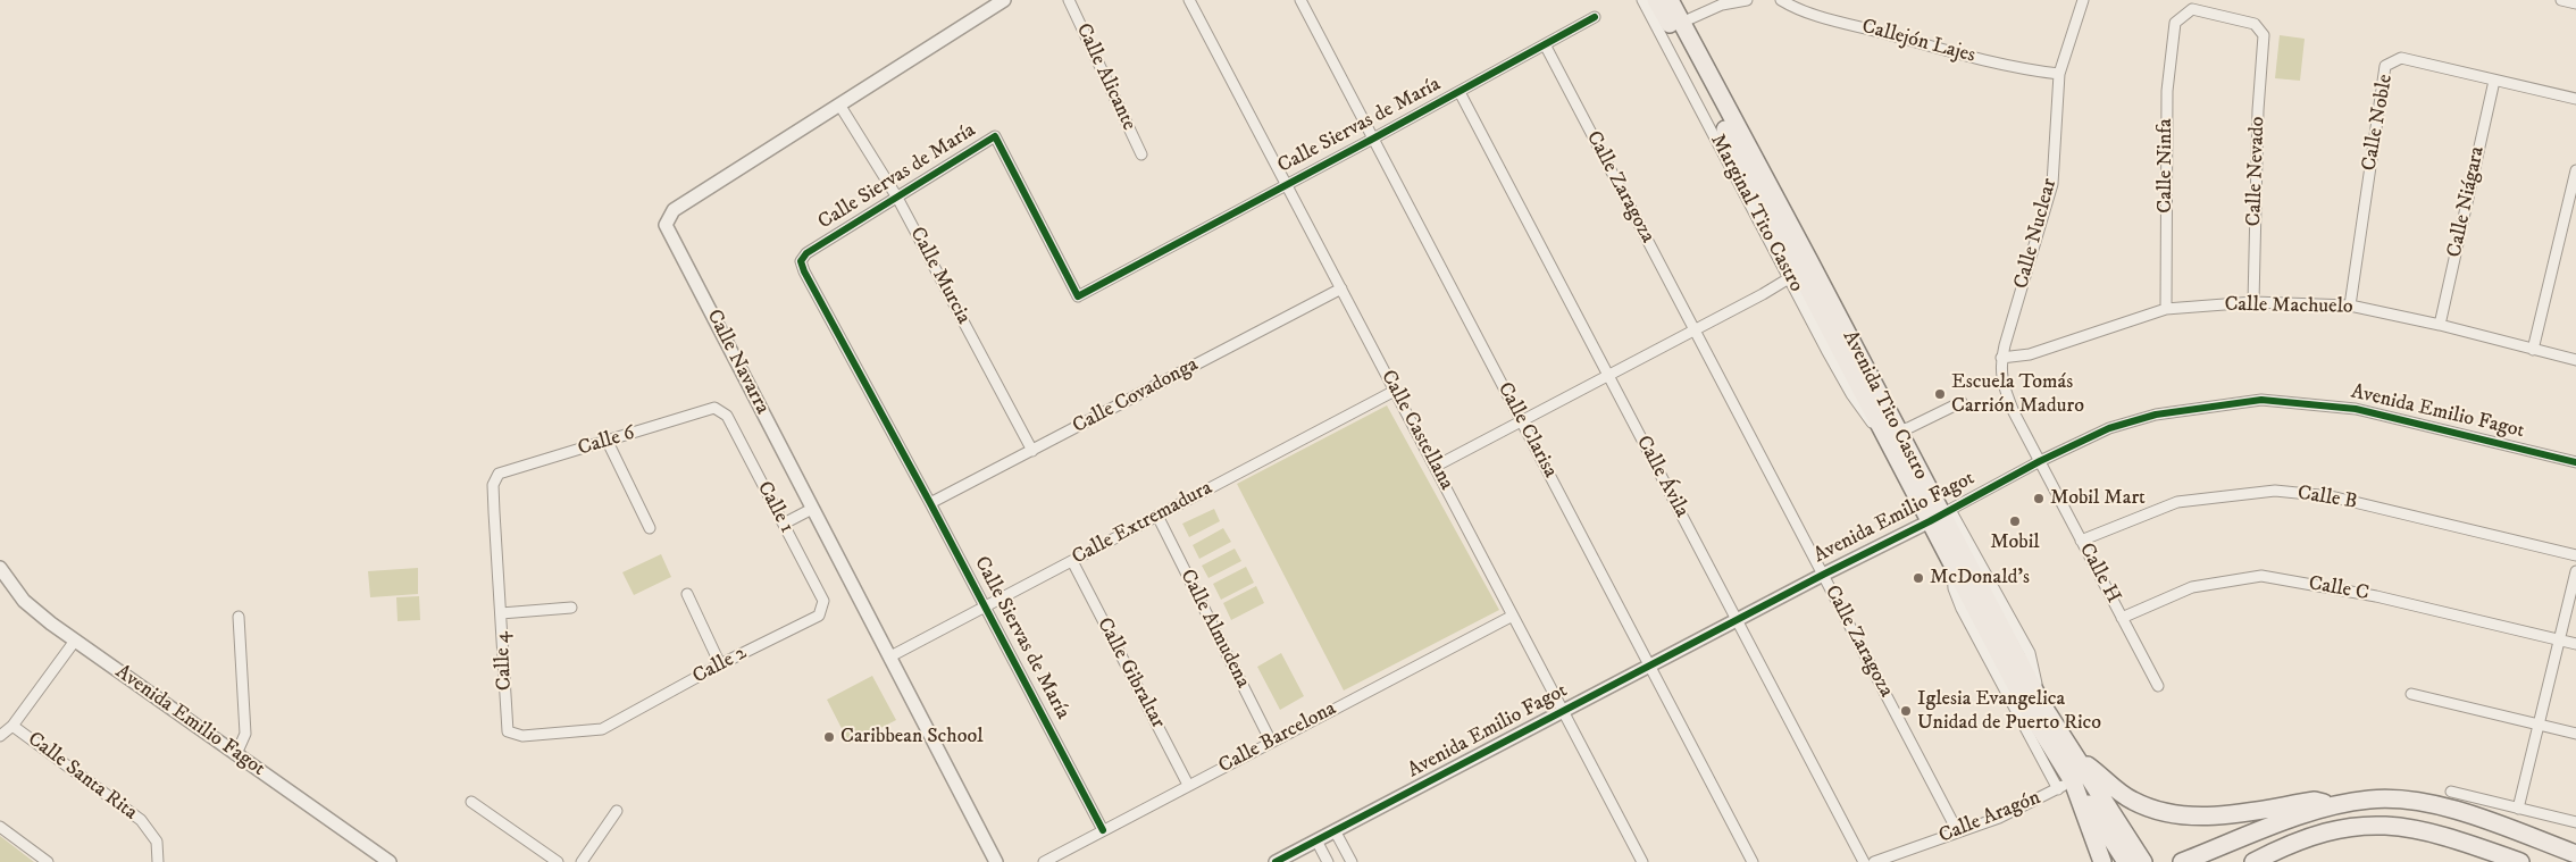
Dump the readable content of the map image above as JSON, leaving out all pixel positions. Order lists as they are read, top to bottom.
{
  "streets": {
    "main road": ["Avenida Tito Castro"],
    "street": [
      "Callejón Lajes",
      "Calle Alicante",
      "Calle Noble",
      "Calle Siervas de María",
      "Calle Ninfa",
      "Calle Nevado",
      "Calle Zaragoza",
      "Calle Niágara",
      "Marginal Tito Castro",
      "Calle Nuclear",
      "Calle Murcia",
      "Calle Machuelo",
      "Calle Navarra",
      "Calle Covadonga",
      "Avenida Emilio Fagot",
      "Calle Castellana",
      "Calle Clarisa",
      "Calle 6",
      "Calle Ávila",
      "Calle B",
      "Calle 1",
      "Calle Extremadura",
      "Calle H",
      "Calle C",
      "Calle Almudena",
      "Calle 4",
      "Calle 2",
      "Calle Gibraltar",
      "Calle Barcelona",
      "Calle Santa Rita",
      "Calle Aragón"
    ]
  },
  "crossings": [
    ["Callejón Lajes", "Calle Nuclear"],
    ["Calle Noble", "Calle Niágara"],
    ["Calle Noble", "Calle Machuelo"],
    ["Calle Siervas de María", "Calle Zaragoza"],
    ["Calle Siervas de María", "Calle Murcia"],
    ["Calle Siervas de María", "Calle Covadonga"],
    ["Calle Siervas de María", "Calle Castellana"],
    ["Calle Siervas de María", "Calle Clarisa"],
    ["Calle Siervas de María", "Calle Ávila"],
    ["Calle Siervas de María", "Calle Extremadura"],
    ["Calle Siervas de María", "Calle Barcelona"],
    ["Calle Ninfa", "Calle Nevado"],
    ["Calle Ninfa", "Calle Machuelo"],
    ["Calle Nevado", "Calle Machuelo"],
    ["Calle Zaragoza", "Avenida Emilio Fagot"],
    ["Calle Zaragoza", "Calle Aragón"],
    ["Calle Niágara", "Calle Machuelo"],
    ["Marginal Tito Castro", "Avenida Tito Castro"],
    ["Calle Nuclear", "Calle Machuelo"],
    ["Calle Nuclear", "Avenida Emilio Fagot"],
    ["Calle Nuclear", "Calle H"],
    ["Calle Murcia", "Calle Navarra"],
    ["Calle Murcia", "Calle Covadonga"],
    ["Calle Navarra", "Calle Extremadura"],
    ["Calle Covadonga", "Calle Castellana"],
    ["Avenida Tito Castro", "Avenida Emilio Fagot"],
    ["Avenida Tito Castro", "Calle Aragón"],
    ["Avenida Emilio Fagot", "Calle Castellana"],
    ["Avenida Emilio Fagot", "Calle Clarisa"],
    ["Avenida Emilio Fagot", "Calle Ávila"],
    ["Avenida Emilio Fagot", "Calle H"],
    ["Calle Castellana", "Calle Extremadura"],
    ["Calle Castellana", "Calle Barcelona"],
    ["Calle 6", "Calle 1"],
    ["Calle 6", "Calle 4"],
    ["Calle B", "Calle H"],
    ["Calle 1", "Calle 2"],
    ["Calle Extremadura", "Calle Almudena"],
    ["Calle Extremadura", "Calle Gibraltar"],
    ["Calle H", "Calle C"],
    ["Calle Almudena", "Calle Barcelona"],
    ["Calle 4", "Calle 2"],
    ["Calle Gibraltar", "Calle Barcelona"]
  ],
  "places": [
    "Escuela Tomás Carrión Maduro",
    "Mobil Mart",
    "Mobil",
    "McDonald's",
    "Iglesia Evangelica Unidad de Puerto Rico",
    "Caribbean School"
  ]
}
